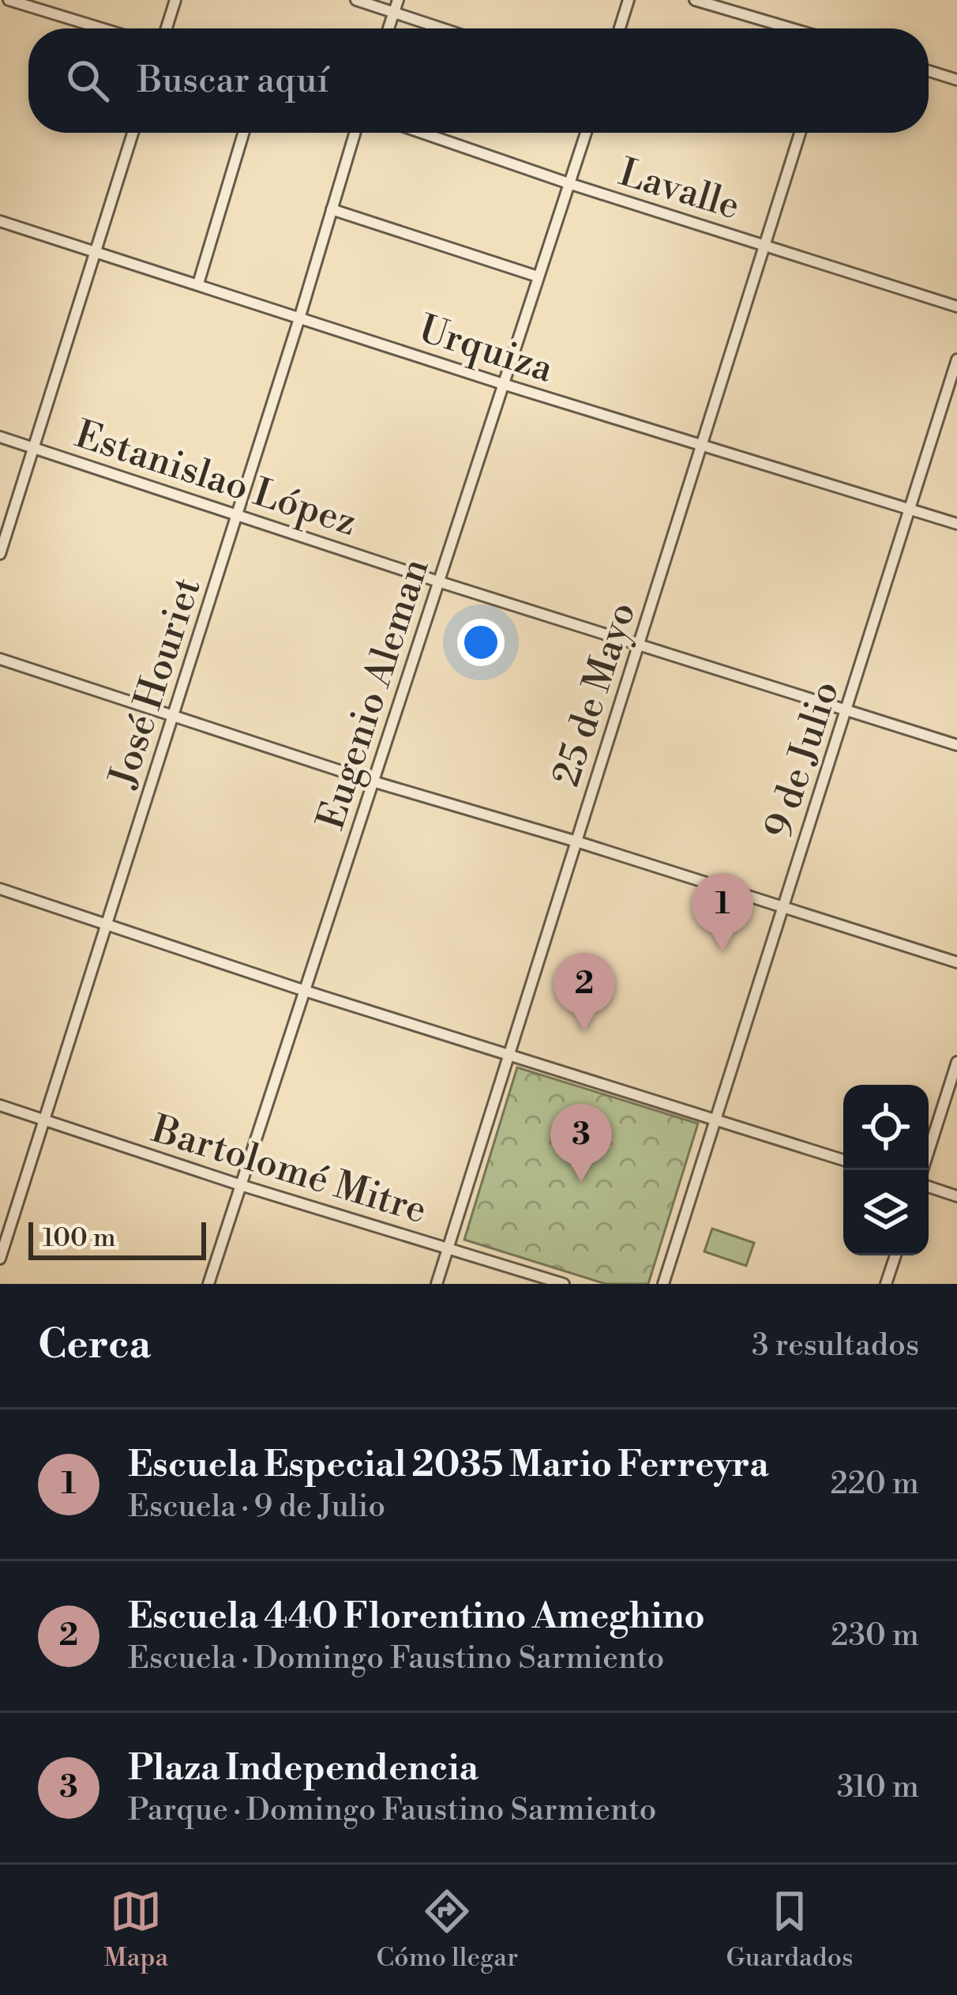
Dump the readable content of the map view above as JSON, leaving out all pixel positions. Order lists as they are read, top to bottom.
{
  "streets": {
    "street": [
      "Lavalle",
      "Urquiza",
      "Estanislao López",
      "José Houriet",
      "Eugenio Aleman",
      "25 de Mayo",
      "9 de Julio",
      "Bartolomé Mitre"
    ]
  },
  "crossings": [
    ["Lavalle", "Eugenio Aleman"],
    ["Lavalle", "25 de Mayo"],
    ["Urquiza", "José Houriet"],
    ["Urquiza", "Eugenio Aleman"],
    ["Urquiza", "25 de Mayo"],
    ["Urquiza", "9 de Julio"],
    ["Estanislao López", "José Houriet"],
    ["Estanislao López", "Eugenio Aleman"],
    ["Estanislao López", "25 de Mayo"],
    ["Estanislao López", "9 de Julio"],
    ["José Houriet", "Bartolomé Mitre"],
    ["Eugenio Aleman", "Bartolomé Mitre"],
    ["25 de Mayo", "Bartolomé Mitre"]
  ],
  "scale_bar": "100 m",
  "page": {
    "search": "Buscar aquí",
    "pins": ["1", "2", "3"],
    "scale": "100 m",
    "heading": ["Cerca", "3 resultados"],
    "list": [
      {
        "mark": "1",
        "name": "Escuela Especial 2035 Mario Ferreyra",
        "note": "Escuela · 9 de Julio",
        "value": "220 m"
      },
      {
        "mark": "2",
        "name": "Escuela 440 Florentino Ameghino",
        "note": "Escuela · Domingo Faustino Sarmiento",
        "value": "230 m"
      },
      {
        "mark": "3",
        "name": "Plaza Independencia",
        "note": "Parque · Domingo Faustino Sarmiento",
        "value": "310 m"
      }
    ],
    "nav": ["Mapa", "Cómo llegar", "Guardados"]
  }
}
